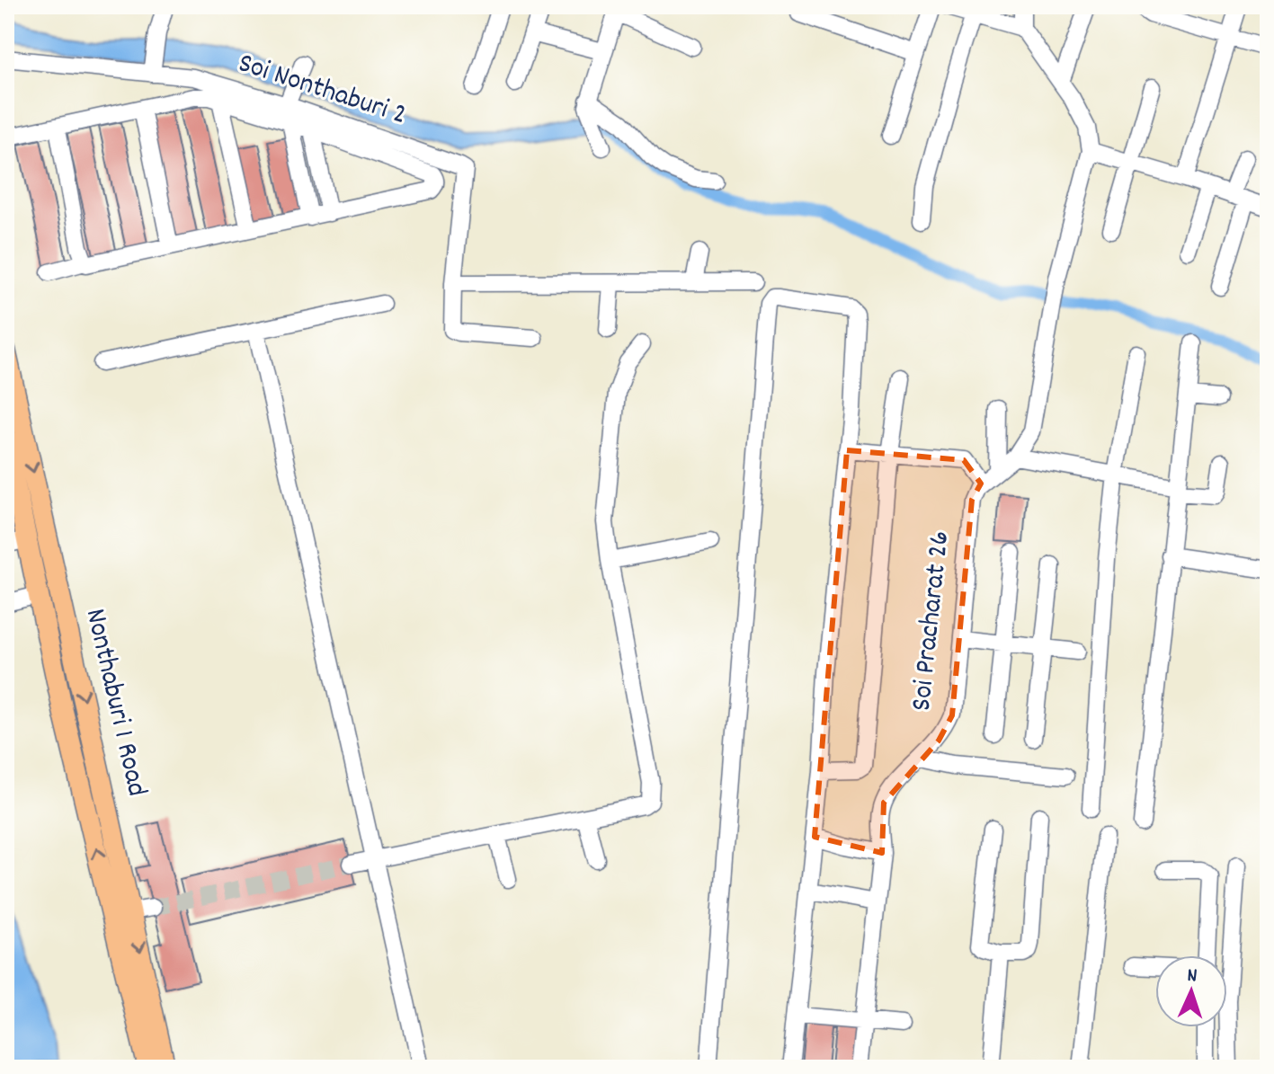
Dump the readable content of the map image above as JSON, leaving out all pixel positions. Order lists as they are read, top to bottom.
{
  "streets": {
    "main road": ["Nonthaburi 1 Road"],
    "street": ["Soi Nonthaburi 2", "Soi Pracharat 26"]
  },
  "north": "top"
}
